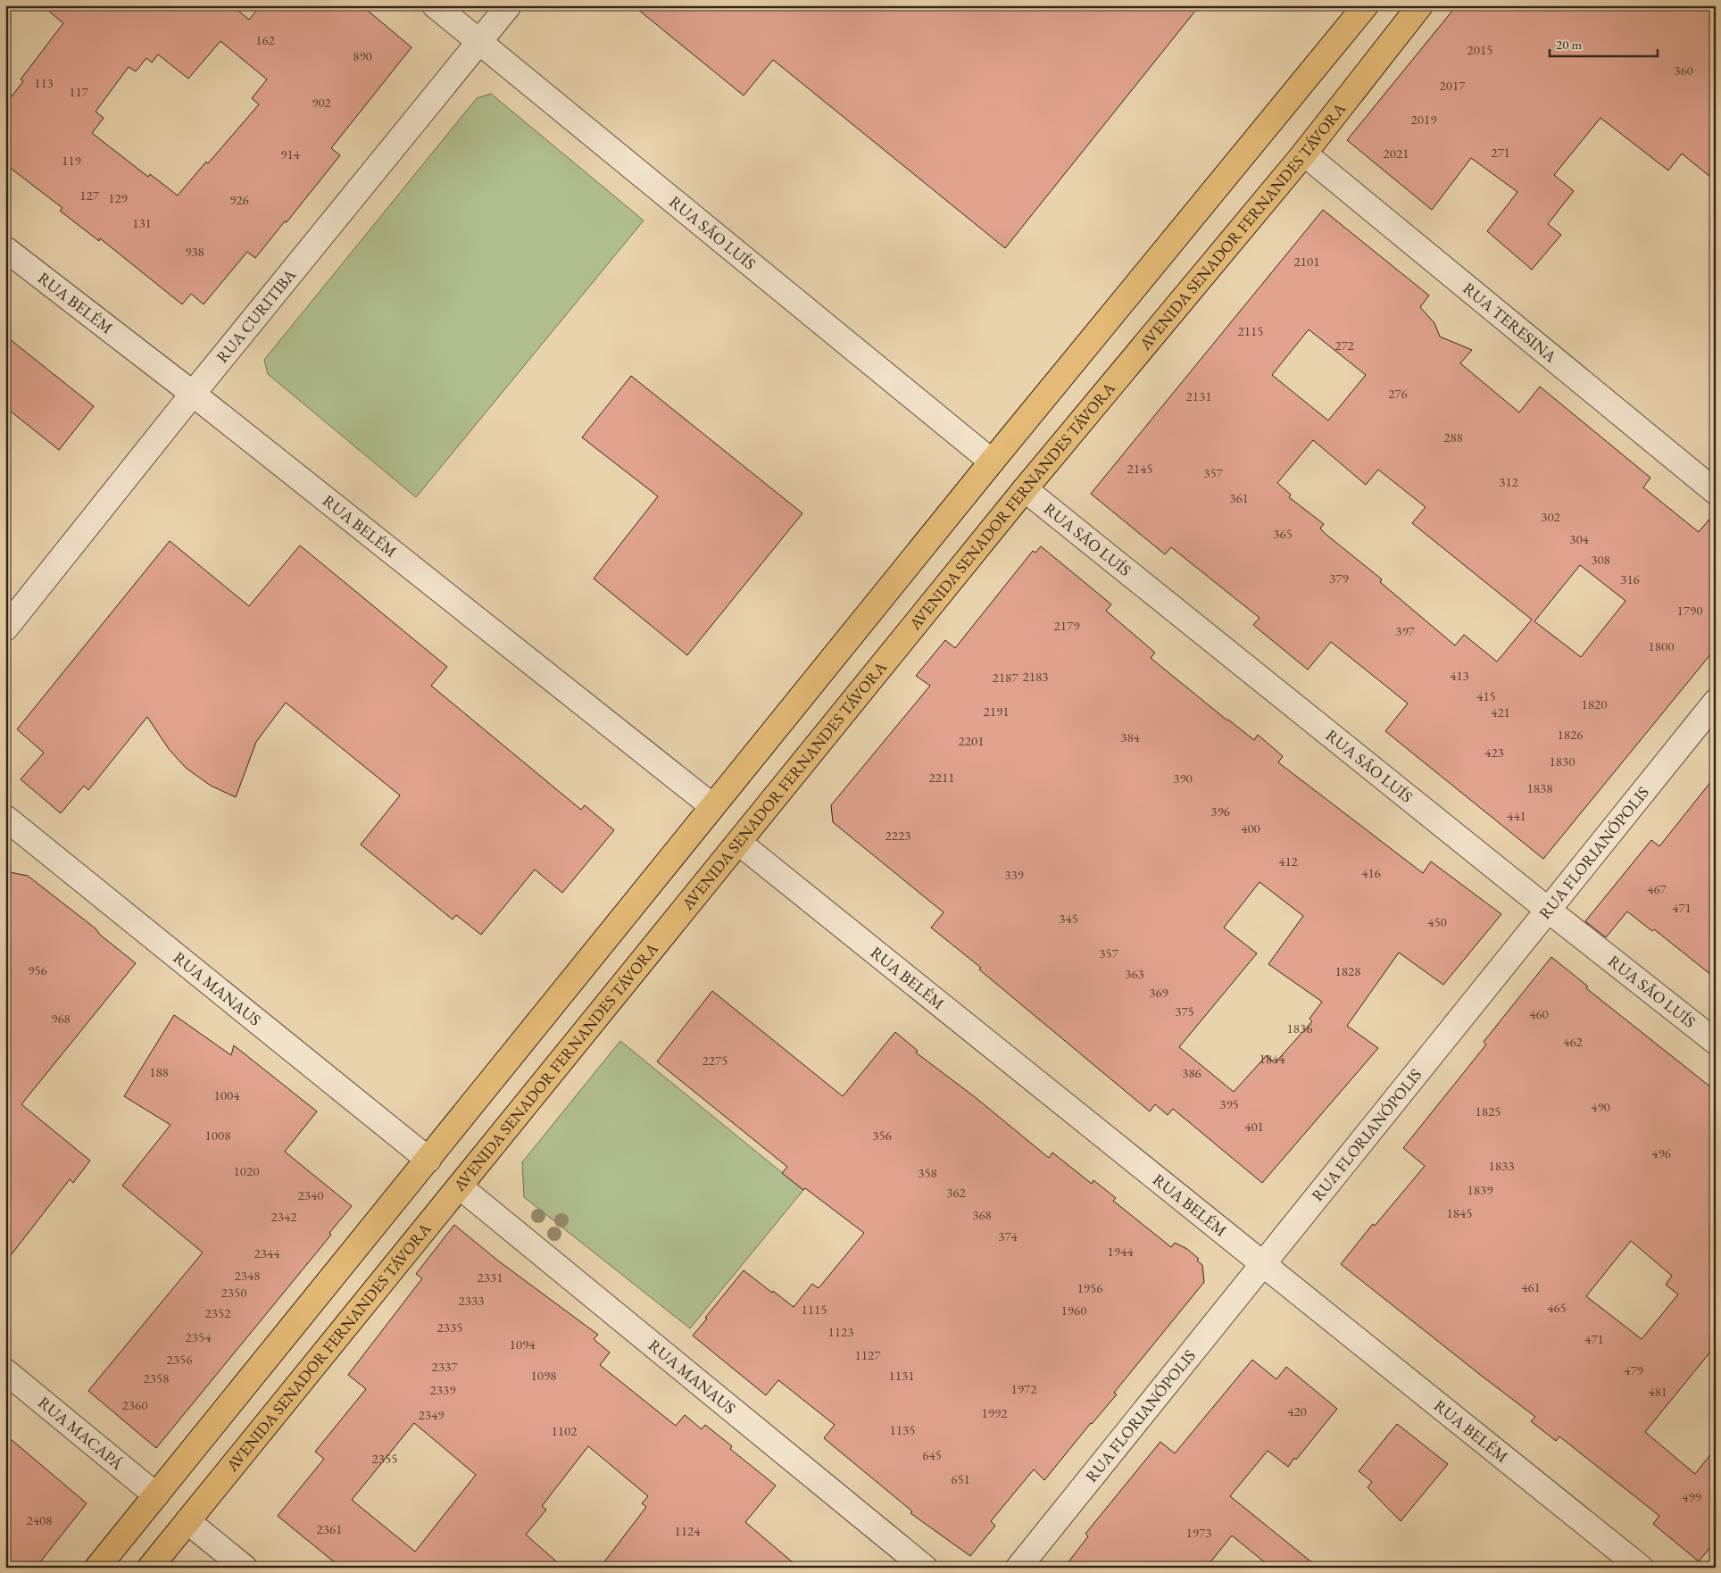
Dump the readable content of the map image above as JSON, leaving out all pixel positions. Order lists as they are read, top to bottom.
{
  "streets": {
    "main road": ["AVENIDA SENADOR FERNANDES TÁVORA"],
    "street": [
      "RUA SÃO LUÍS",
      "RUA BELÉM",
      "RUA CURITIBA",
      "RUA TERESINA",
      "RUA FLORIANÓPOLIS",
      "RUA MANAUS",
      "RUA MACAPÁ"
    ]
  },
  "crossings": [
    ["AVENIDA SENADOR FERNANDES TÁVORA", "RUA SÃO LUÍS"],
    ["AVENIDA SENADOR FERNANDES TÁVORA", "RUA BELÉM"],
    ["AVENIDA SENADOR FERNANDES TÁVORA", "RUA TERESINA"],
    ["AVENIDA SENADOR FERNANDES TÁVORA", "RUA MANAUS"],
    ["RUA SÃO LUÍS", "RUA CURITIBA"],
    ["RUA SÃO LUÍS", "RUA FLORIANÓPOLIS"],
    ["RUA BELÉM", "RUA CURITIBA"],
    ["RUA BELÉM", "RUA FLORIANÓPOLIS"]
  ],
  "house_numbers": [
    "162",
    "2015",
    "890",
    "360",
    "113",
    "2017",
    "117",
    "902",
    "2019",
    "271",
    "2021",
    "914",
    "119",
    "127",
    "129",
    "926",
    "131",
    "938",
    "2101",
    "2115",
    "272",
    "276",
    "2131",
    "288",
    "2145",
    "357",
    "312",
    "361",
    "302",
    "365",
    "304",
    "308",
    "379",
    "316",
    "1790",
    "2179",
    "397",
    "1800",
    "413",
    "2183",
    "2187",
    "415",
    "1820",
    "2191",
    "421",
    "1826",
    "384",
    "2201",
    "423",
    "1830",
    "2211",
    "390",
    "1838",
    "396",
    "441",
    "400",
    "2223",
    "412",
    "416",
    "339",
    "467",
    "471",
    "345",
    "450",
    "357",
    "956",
    "1828",
    "363",
    "369",
    "375",
    "460",
    "968",
    "1836",
    "462",
    "1844",
    "2275",
    "188",
    "386",
    "1004",
    "395",
    "490",
    "1825",
    "401",
    "1008",
    "356",
    "496",
    "1833",
    "1020",
    "358",
    "1839",
    "362",
    "2340",
    "1845",
    "368",
    "2342",
    "374",
    "1944",
    "2344",
    "2348",
    "2331",
    "461",
    "1956",
    "2350",
    "2333",
    "465",
    "1115",
    "1960",
    "2352",
    "2335",
    "1123",
    "2354",
    "471",
    "1094",
    "1127",
    "2356",
    "2337",
    "479",
    "1098",
    "1131",
    "2358",
    "1972",
    "2339",
    "481",
    "2360",
    "420",
    "1992",
    "2349",
    "1135",
    "1102",
    "645",
    "2355",
    "651",
    "499",
    "2408",
    "2361",
    "1124",
    "1973"
  ],
  "scale_bar": "20 m"
}
